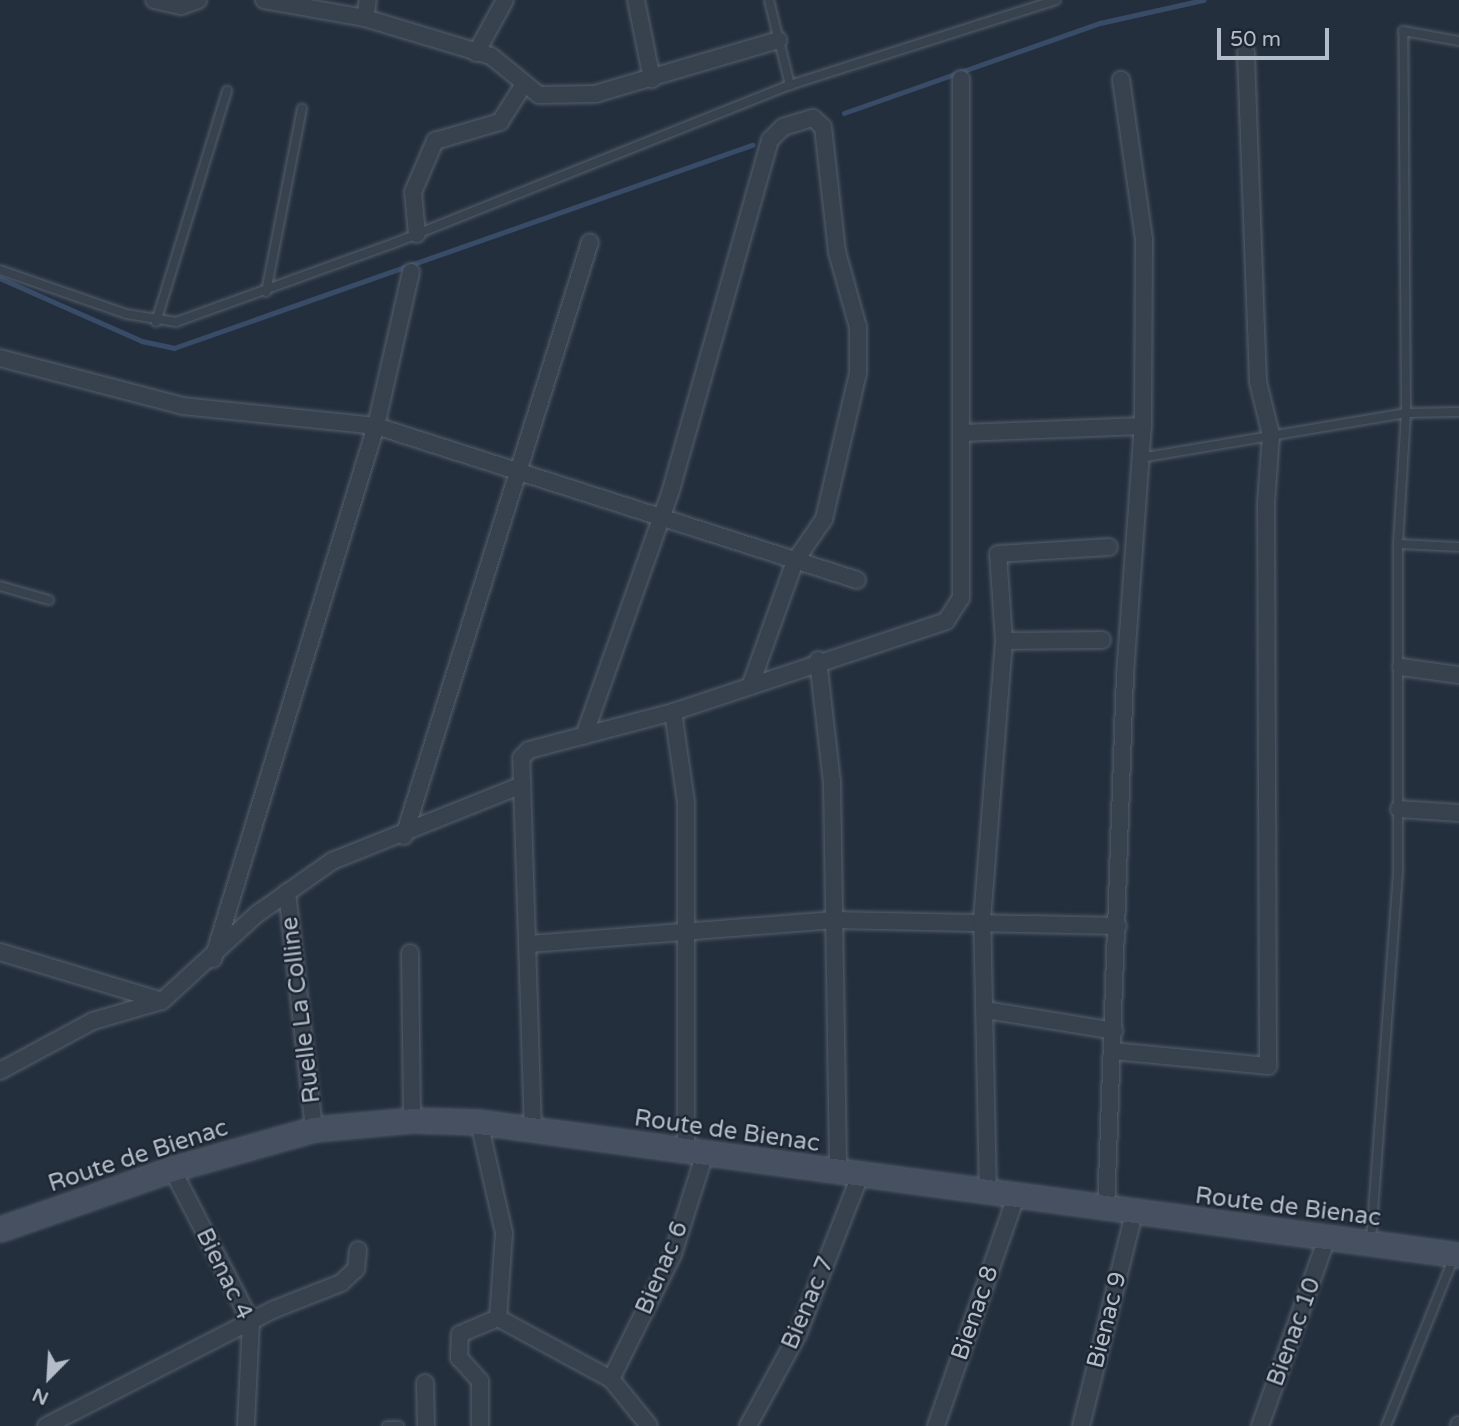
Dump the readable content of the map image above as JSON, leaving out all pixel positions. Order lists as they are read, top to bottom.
{
  "streets": {
    "main road": ["Route de Bienac"],
    "street": [
      "Ruelle La Colline",
      "Bienac 6",
      "Bienac 4",
      "Bienac 7",
      "Bienac 8",
      "Bienac 9",
      "Bienac 10"
    ]
  },
  "crossings": [
    ["Ruelle La Colline", "Route de Bienac"],
    ["Route de Bienac", "Bienac 6"],
    ["Route de Bienac", "Bienac 4"],
    ["Route de Bienac", "Bienac 7"],
    ["Route de Bienac", "Bienac 8"],
    ["Route de Bienac", "Bienac 9"],
    ["Route de Bienac", "Bienac 10"]
  ],
  "scale_bar": "50 m",
  "north": "bottom left"
}
